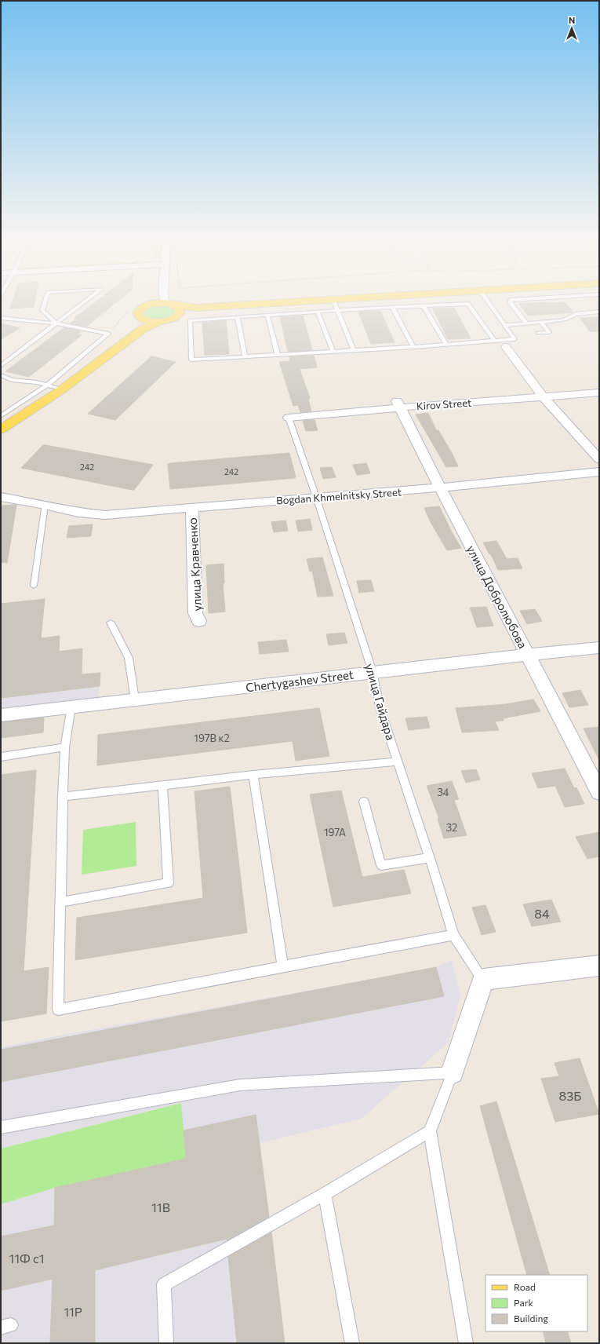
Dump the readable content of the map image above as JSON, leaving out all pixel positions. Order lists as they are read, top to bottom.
{
  "streets": {
    "street": [
      "Kirov Street",
      "Bogdan Khmelnitsky Street",
      "улица Кравченко",
      "улица Добролюбова",
      "Chertygashev Street"
    ],
    "lane": ["улица Гайдара"]
  },
  "crossings": [
    ["Kirov Street", "улица Добролюбова"],
    ["Kirov Street", "улица Гайдара"],
    ["Bogdan Khmelnitsky Street", "улица Кравченко"],
    ["Bogdan Khmelnitsky Street", "улица Добролюбова"],
    ["Bogdan Khmelnitsky Street", "улица Гайдара"],
    ["улица Добролюбова", "Chertygashev Street"],
    ["Chertygashev Street", "улица Гайдара"]
  ],
  "house_numbers": [
    "242",
    "242",
    "197В к2",
    "34",
    "32",
    "197А",
    "84",
    "83Б",
    "11В",
    "11Ф с1",
    "11Р"
  ],
  "legend": ["Road", "Park", "Building"],
  "north": "top"
}
